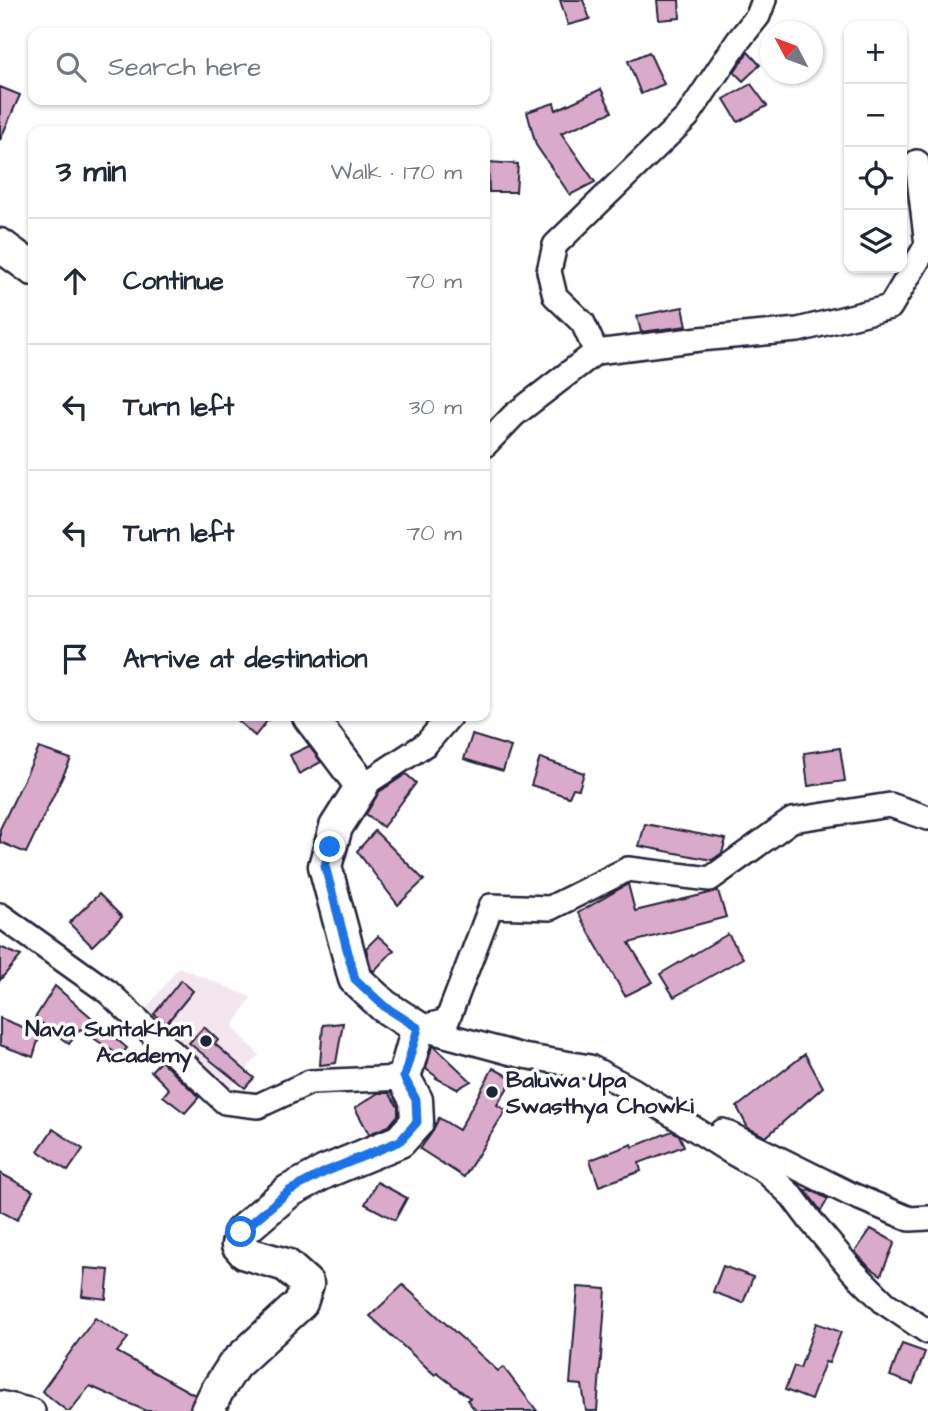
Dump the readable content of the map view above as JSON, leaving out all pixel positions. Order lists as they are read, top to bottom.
{
  "places": ["Nava Suntakhan Academy", "Baluwa Upa Swasthya Chowki"],
  "north": "top left",
  "page": {
    "map_buttons": ["+", "−"],
    "search": "Search here",
    "heading": ["3 min", "Walk · 170 m"],
    "list": [
      ["Continue", "70 m"],
      ["Turn left", "30 m"],
      ["Turn left", "70 m"],
      "Arrive at destination"
    ]
  }
}
